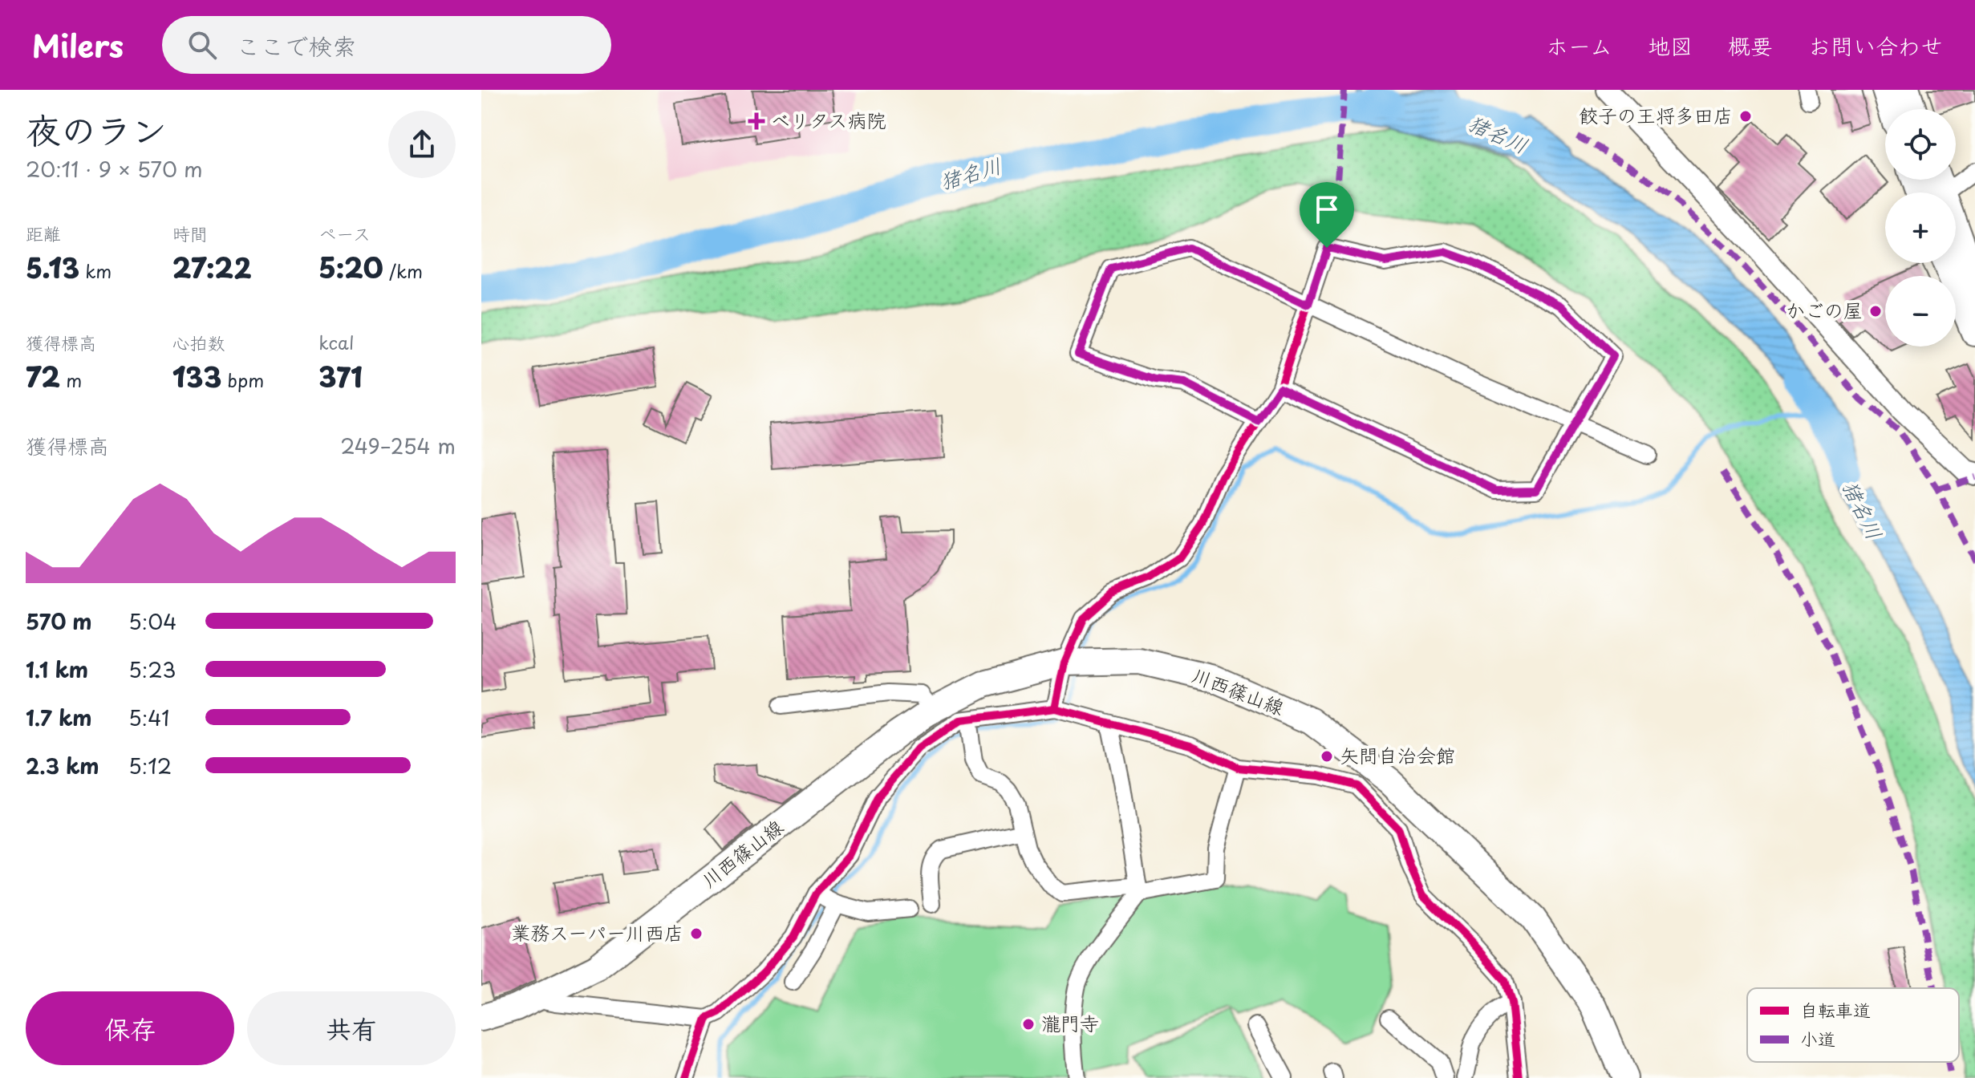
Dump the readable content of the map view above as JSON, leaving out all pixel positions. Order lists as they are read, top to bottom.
{
  "streets": {
    "main road": ["川西篠山線"]
  },
  "water": ["猪名川"],
  "places": {
    "other": [
      "餃子の王将多田店",
      "かごの屋",
      "矢問自治会館",
      "業務スーパー川西店",
      "瀧門寺"
    ],
    "health": ["ベリタス病院"]
  },
  "legend": ["自転車道", "小道"],
  "page": {
    "header": "Milers",
    "search": "ここで検索",
    "nav": [
      "ホーム",
      "地図",
      "概要",
      "お問い合わせ"
    ],
    "heading": ["夜のラン", "20:11 · 9 × 570 m"],
    "map_buttons": ["+", "−"],
    "stats": [
      ["距離", "5.13 km"],
      ["時間", "27:22"],
      ["ペース", "5:20 /km"],
      ["獲得標高", "72 m"],
      ["心拍数", "133 bpm"],
      ["kcal", "371"]
    ],
    "chart": ["獲得標高", "249–254 m"],
    "list": [
      {
        "name": "570 m",
        "note": "5:04"
      },
      {
        "name": "1.1 km",
        "note": "5:23"
      },
      {
        "name": "1.7 km",
        "note": "5:41"
      },
      {
        "name": "2.3 km",
        "note": "5:12"
      }
    ],
    "buttons": ["保存", "共有"]
  }
}
